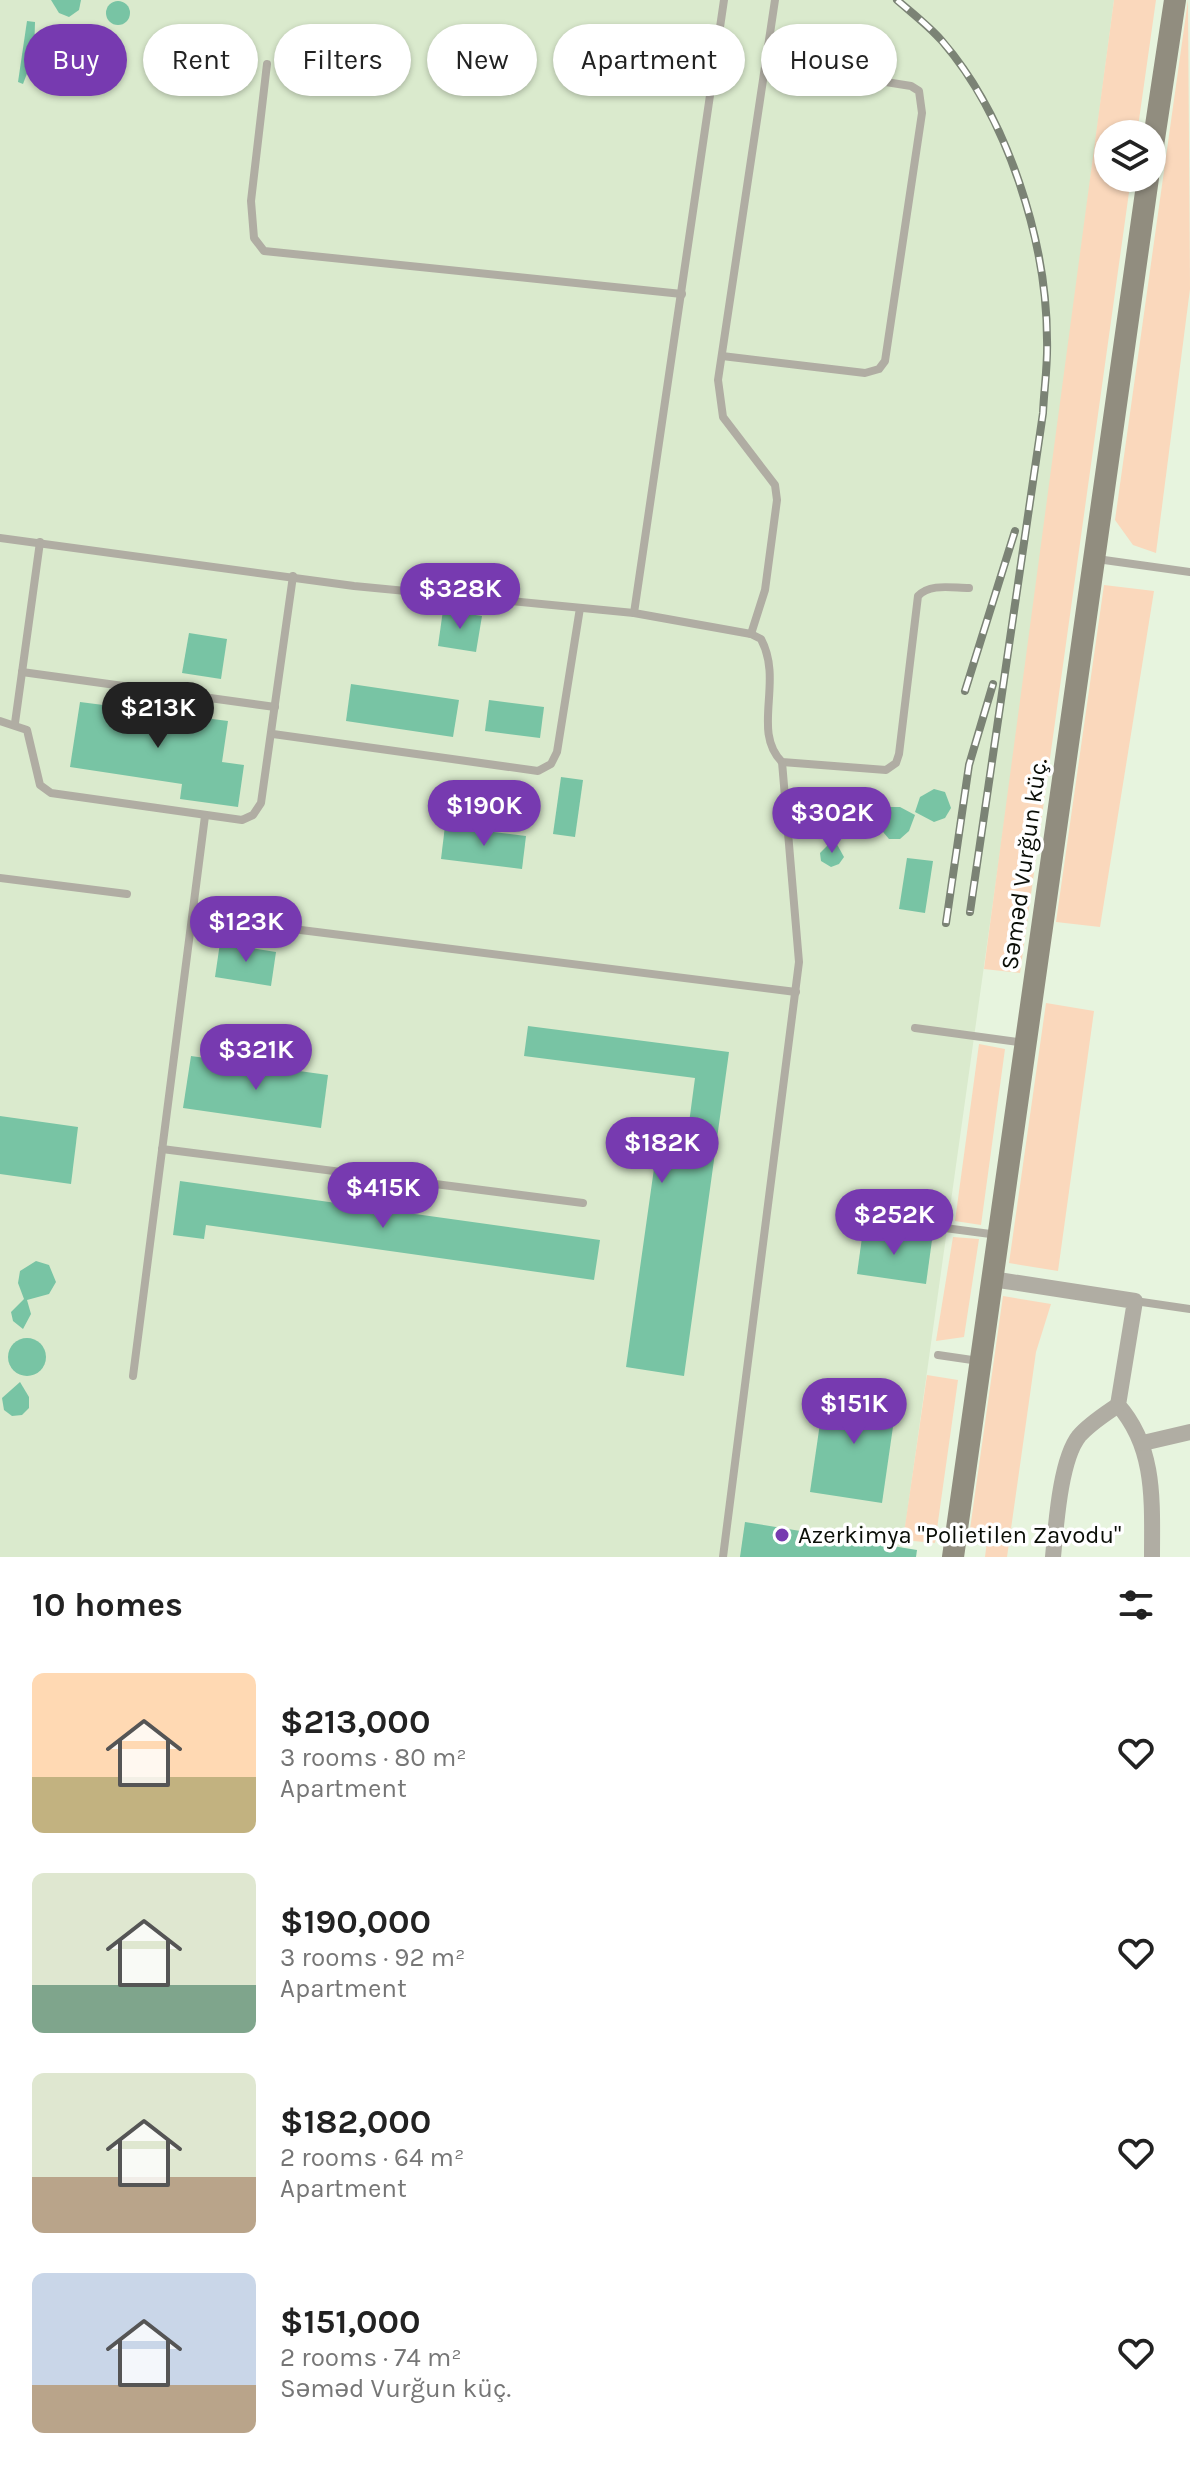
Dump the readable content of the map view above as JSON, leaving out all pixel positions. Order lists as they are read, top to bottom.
{
  "streets": {
    "main road": ["Səməd Vurğun küç."]
  },
  "places": ["Azerkimya \"Polietilen Zavodu\""],
  "page": {
    "chip": [
      "Buy",
      "Rent",
      "Filters",
      "New",
      "Apartment",
      "House"
    ],
    "price": [
      "$328K",
      "$213K",
      "$190K",
      "$302K",
      "$123K",
      "$321K",
      "$182K",
      "$415K",
      "$252K",
      "$151K"
    ],
    "heading": "10 homes",
    "list": [
      {
        "name": "$213,000",
        "note": "3 rooms · 80 m² · Apartment"
      },
      {
        "name": "$190,000",
        "note": "3 rooms · 92 m² · Apartment"
      },
      {
        "name": "$182,000",
        "note": "2 rooms · 64 m² · Apartment"
      },
      {
        "name": "$151,000",
        "note": "2 rooms · 74 m² · Səməd Vurğun küç."
      }
    ]
  }
}
